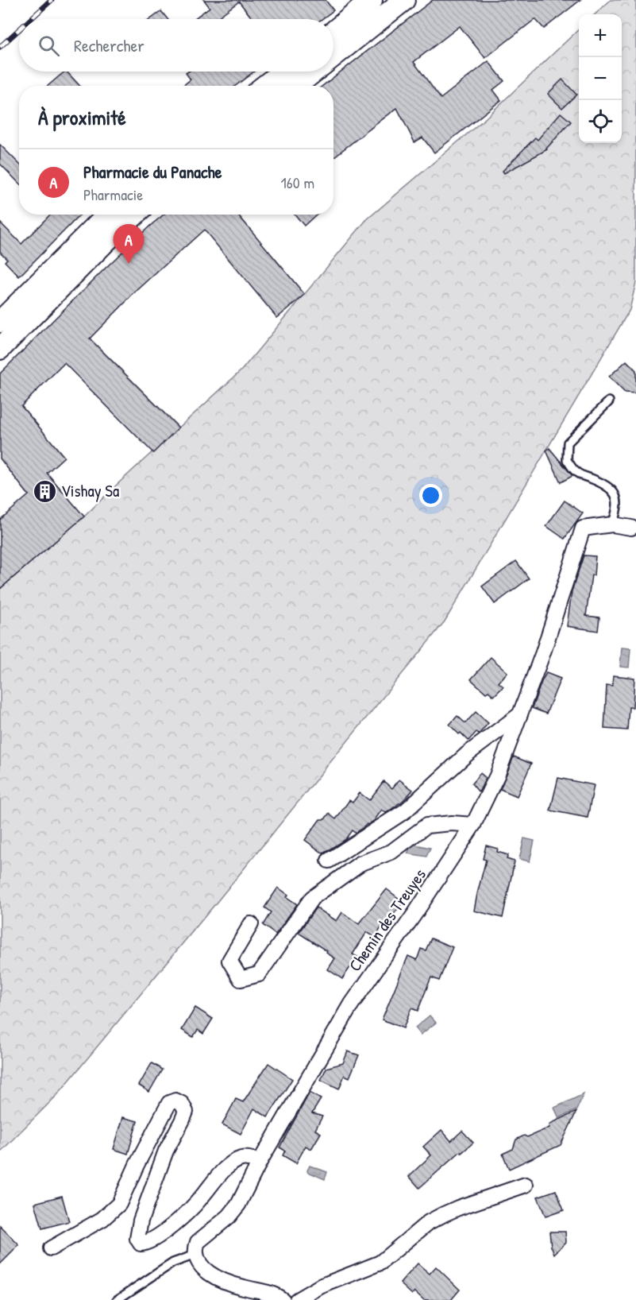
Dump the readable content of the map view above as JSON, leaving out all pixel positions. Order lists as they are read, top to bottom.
{
  "streets": {
    "street": ["Chemin des Treuyes"]
  },
  "places": {
    "building": ["Vishay Sa"]
  },
  "page": {
    "map_buttons": ["+", "−"],
    "search": "Rechercher",
    "heading": "À proximité",
    "list": [
      {
        "mark": "A",
        "name": "Pharmacie du Panache",
        "note": "Pharmacie",
        "value": "160 m"
      }
    ],
    "pins": "A"
  }
}
